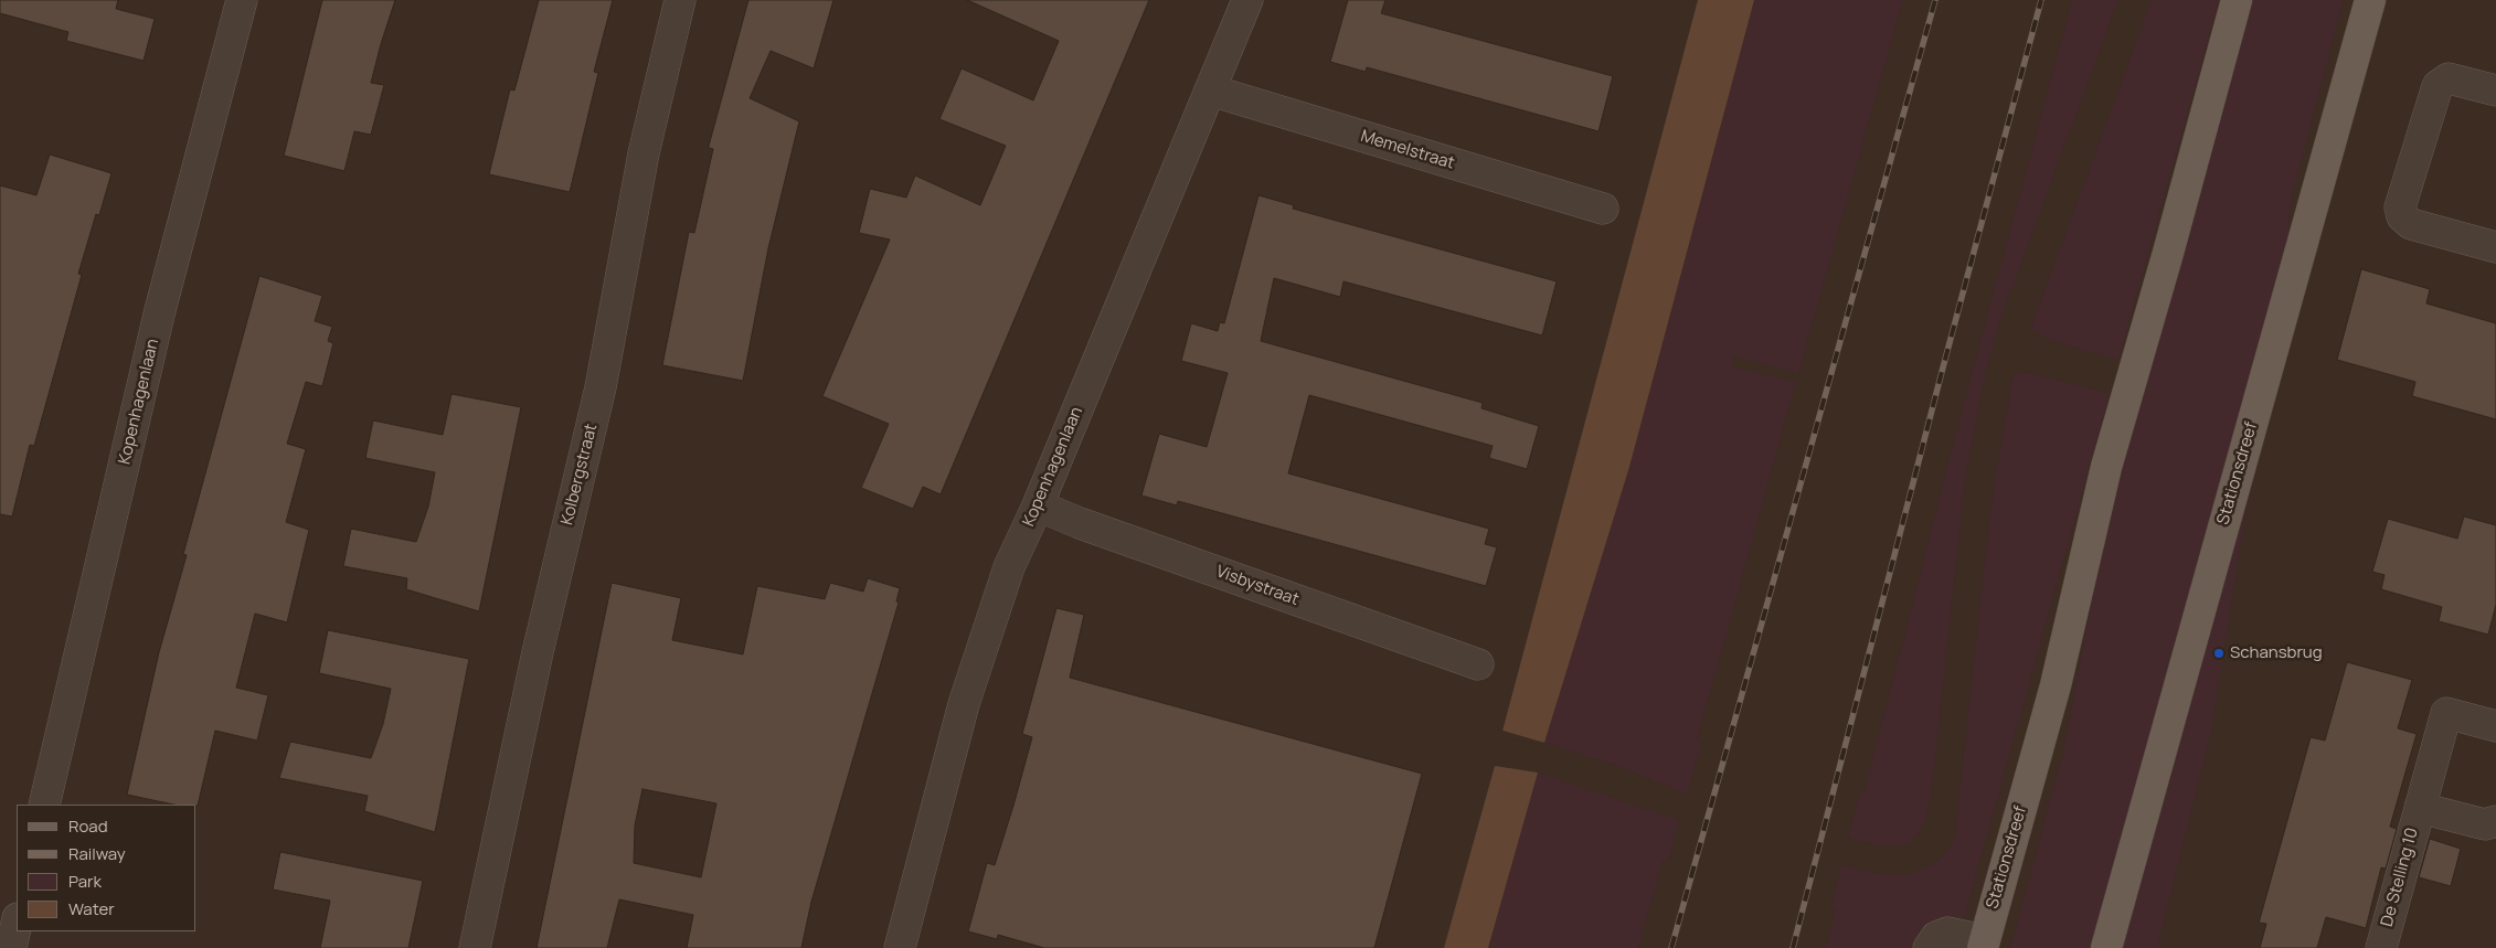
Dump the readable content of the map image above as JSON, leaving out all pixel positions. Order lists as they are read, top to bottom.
{
  "streets": {
    "main road": ["Stationsdreef"],
    "street": [
      "Memelstraat",
      "Kopenhagenlaan",
      "Kolbergstraat",
      "Visbystraat",
      "De Stelling 10"
    ]
  },
  "crossings": [
    ["Memelstraat", "Kopenhagenlaan"],
    ["Kopenhagenlaan", "Visbystraat"]
  ],
  "places": ["Schansbrug"],
  "legend": [
    "Road",
    "Railway",
    "Park",
    "Water"
  ]
}
